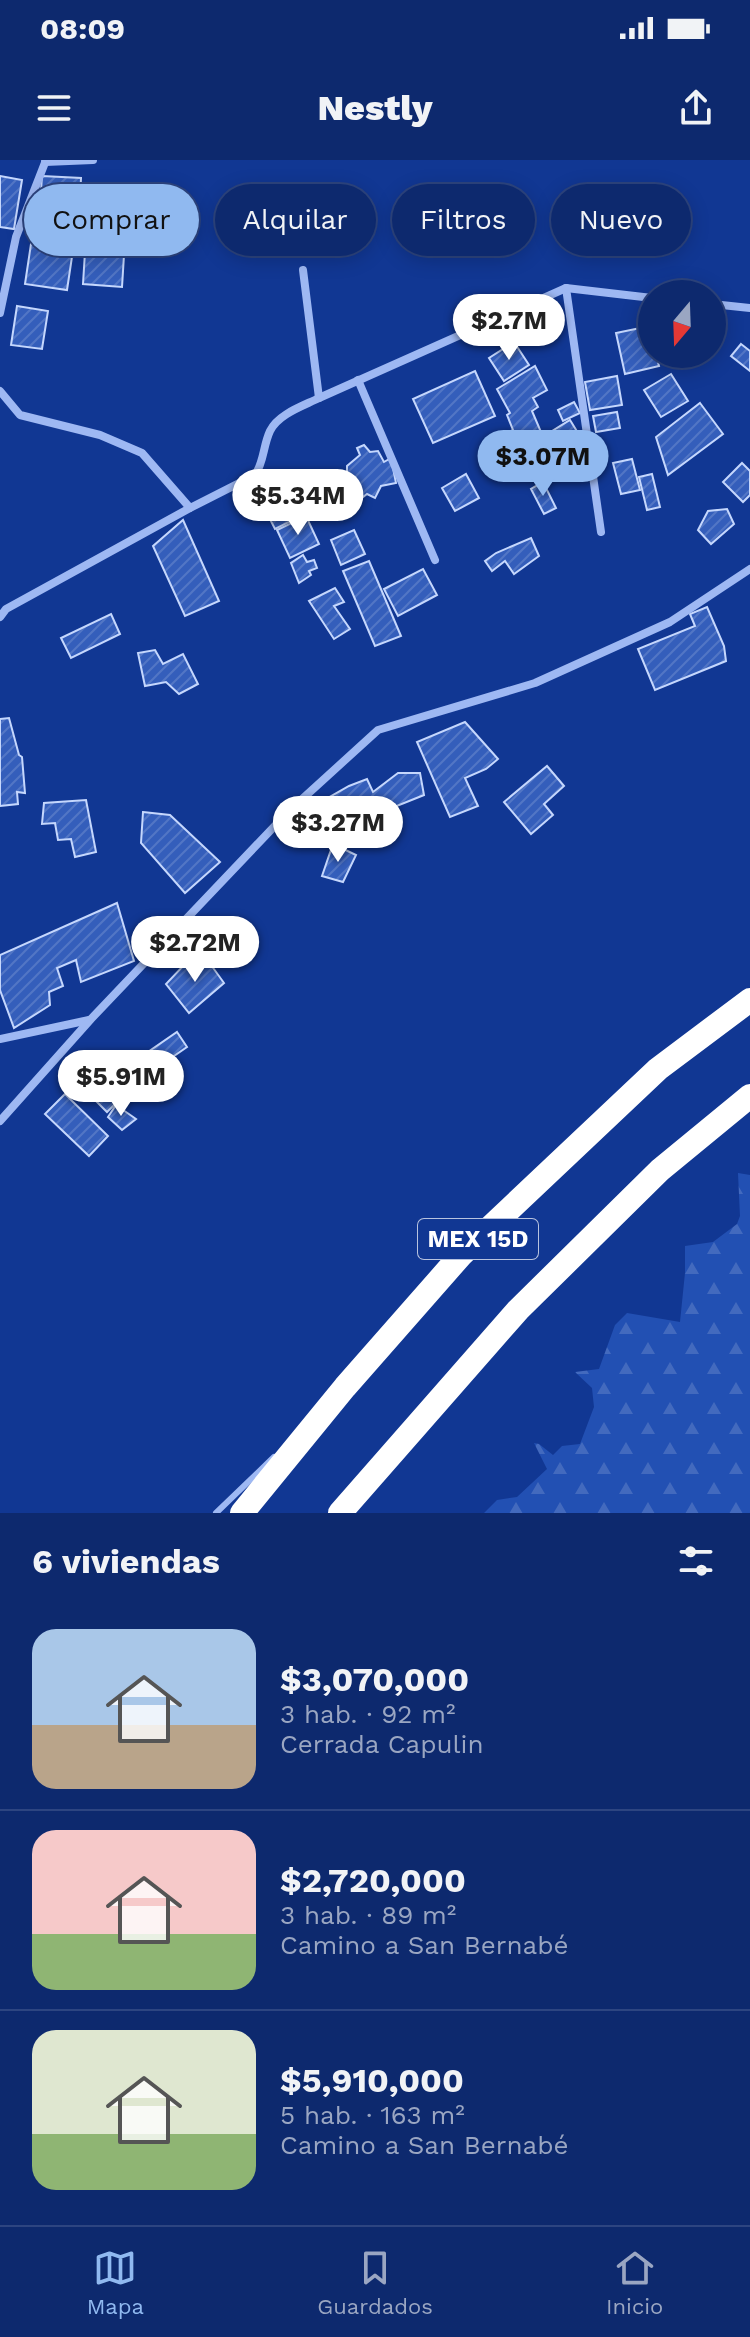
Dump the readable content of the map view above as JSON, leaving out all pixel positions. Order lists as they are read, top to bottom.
{
  "streets": {
    "highway": ["MEX 15D"]
  },
  "north": "bottom",
  "page": {
    "status": "08:09",
    "header": "Nestly",
    "chip": [
      "Comprar",
      "Alquilar",
      "Filtros",
      "Nuevo"
    ],
    "price": [
      "$2.7M",
      "$3.07M",
      "$5.34M",
      "$3.27M",
      "$2.72M",
      "$5.91M"
    ],
    "heading": "6 viviendas",
    "list": [
      {
        "name": "$3,070,000",
        "note": "3 hab. · 92 m² · Cerrada Capulin"
      },
      {
        "name": "$2,720,000",
        "note": "3 hab. · 89 m² · Camino a San Bernabé"
      },
      {
        "name": "$5,910,000",
        "note": "5 hab. · 163 m² · Camino a San Bernabé"
      }
    ],
    "tabs": ["Mapa", "Guardados", "Inicio"]
  }
}
